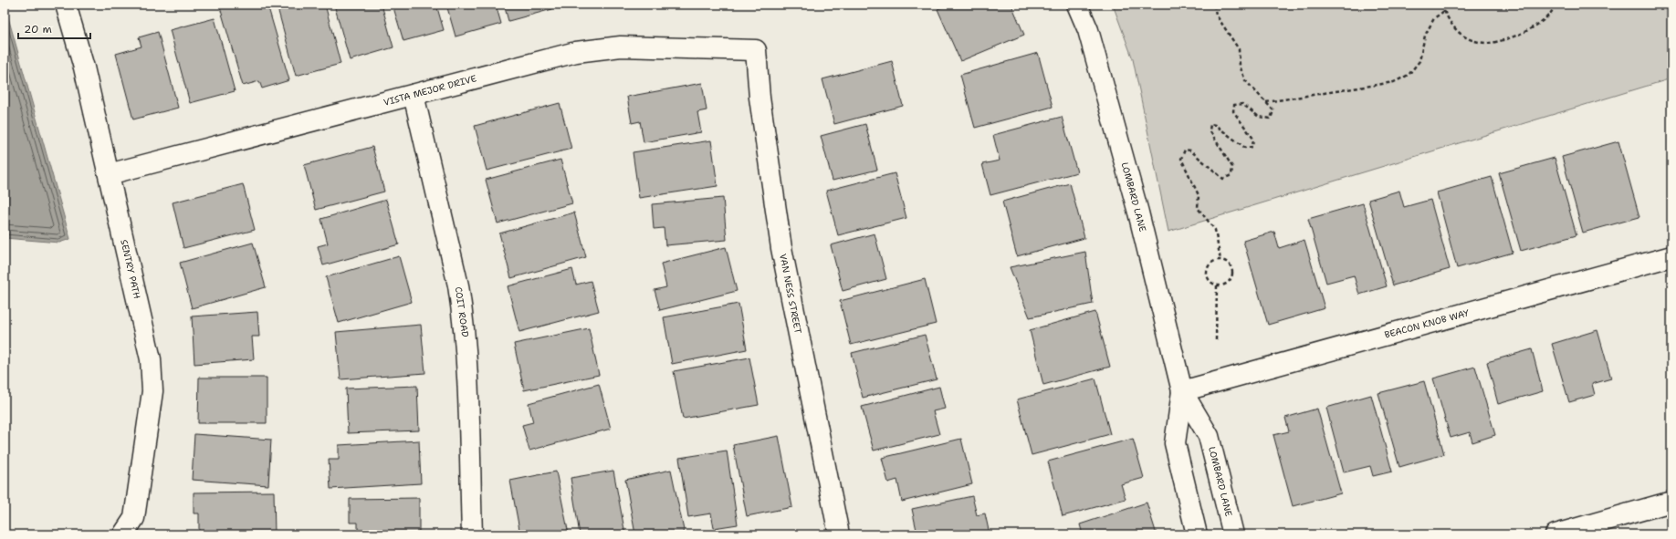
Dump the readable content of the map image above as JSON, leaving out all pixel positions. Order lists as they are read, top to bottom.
{
  "streets": {
    "street": [
      "VISTA MEJOR DRIVE",
      "LOMBARD LANE",
      "SENTRY PATH",
      "VAN NESS STREET",
      "COIT ROAD",
      "BEACON KNOB WAY"
    ]
  },
  "crossings": [
    ["VISTA MEJOR DRIVE", "SENTRY PATH"],
    ["VISTA MEJOR DRIVE", "VAN NESS STREET"],
    ["VISTA MEJOR DRIVE", "COIT ROAD"],
    ["LOMBARD LANE", "BEACON KNOB WAY"]
  ],
  "scale_bar": "20 m"
}
